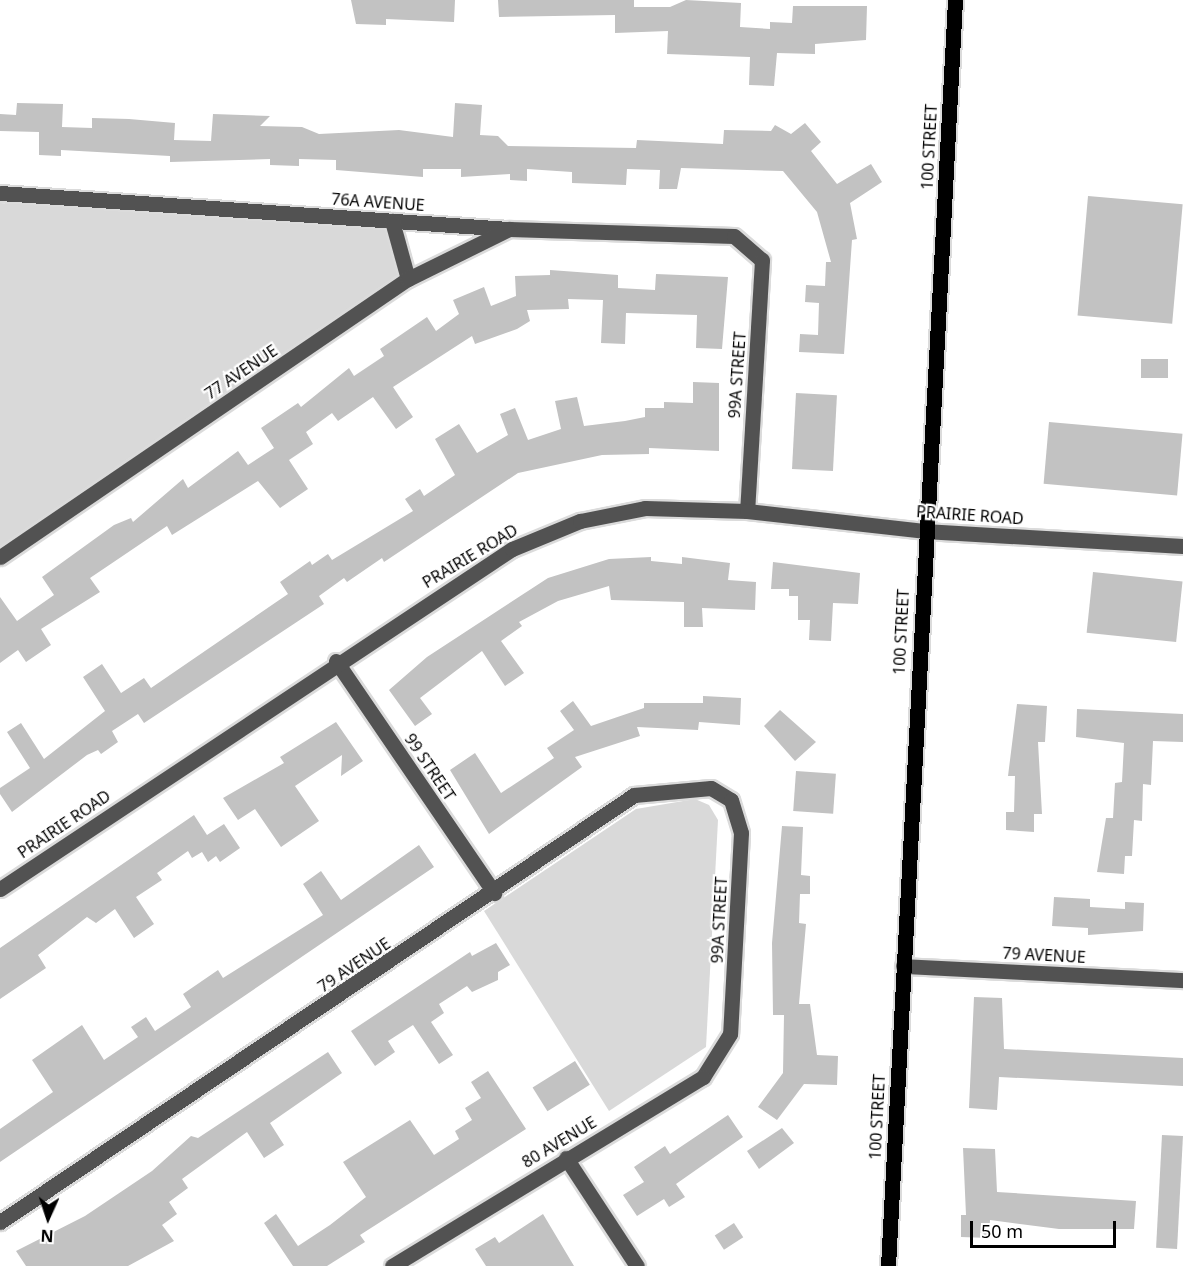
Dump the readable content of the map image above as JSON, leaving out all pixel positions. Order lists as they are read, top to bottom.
{
  "streets": {
    "main road": ["100 STREET"],
    "street": [
      "76A AVENUE",
      "77 AVENUE",
      "99A STREET",
      "PRAIRIE ROAD",
      "99 STREET",
      "79 AVENUE",
      "80 AVENUE"
    ]
  },
  "crossings": [
    ["100 STREET", "PRAIRIE ROAD"],
    ["100 STREET", "79 AVENUE"],
    ["76A AVENUE", "77 AVENUE"],
    ["76A AVENUE", "99A STREET"],
    ["99A STREET", "PRAIRIE ROAD"],
    ["99A STREET", "79 AVENUE"],
    ["99A STREET", "80 AVENUE"],
    ["PRAIRIE ROAD", "99 STREET"],
    ["99 STREET", "79 AVENUE"]
  ],
  "scale_bar": "50 m",
  "north": "bottom"
}
